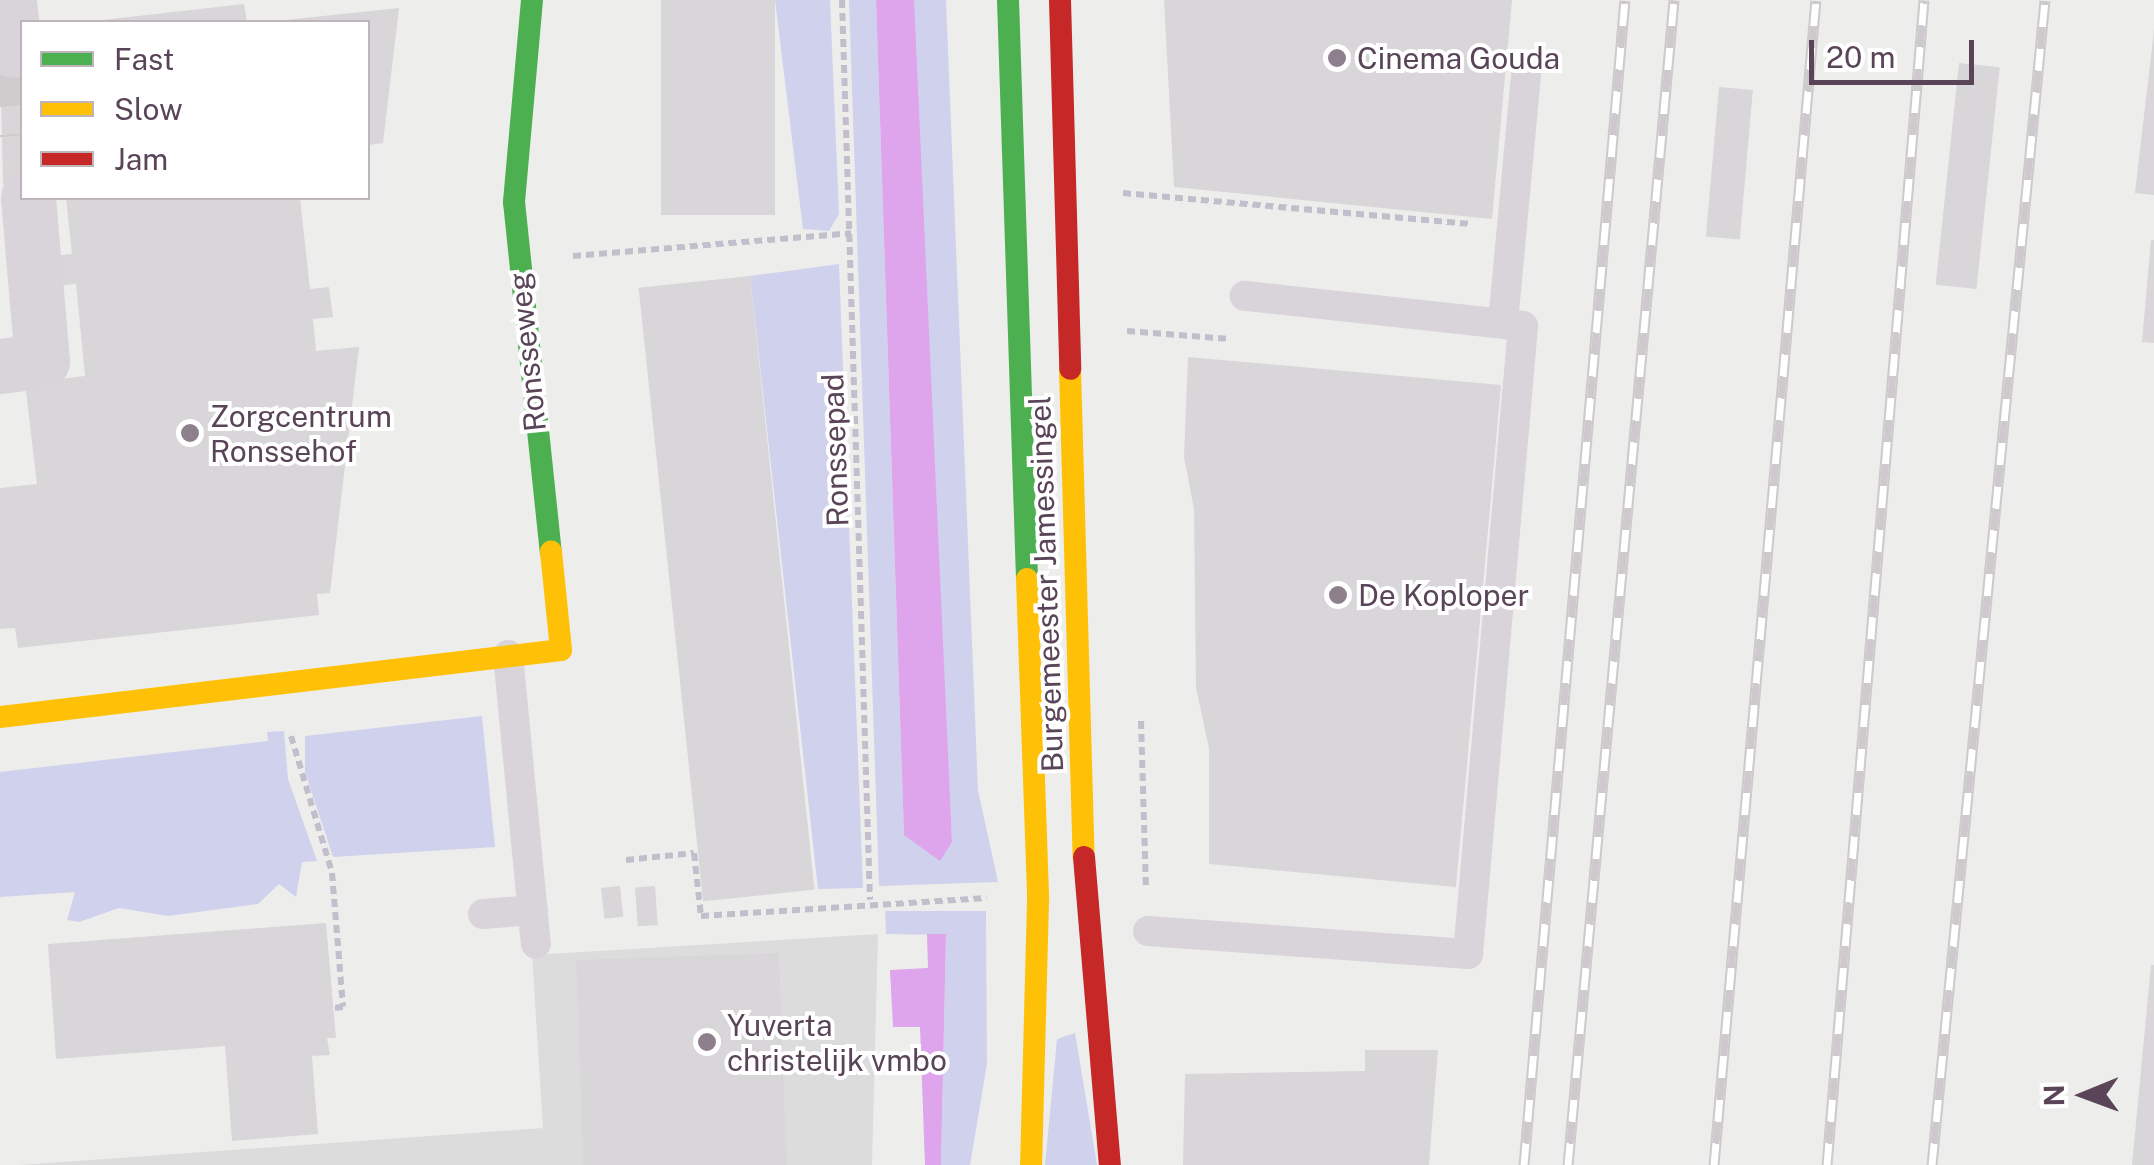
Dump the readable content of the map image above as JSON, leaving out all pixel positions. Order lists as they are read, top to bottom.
{
  "streets": {
    "main road": ["Ronsseweg", "Burgemeester Jamessingel"],
    "path": ["Ronssepad"]
  },
  "places": [
    "Cinema Gouda",
    "Zorgcentrum Ronssehof",
    "De Koploper",
    "Yuverta christelijk vmbo"
  ],
  "legend": ["Fast", "Slow", "Jam"],
  "scale_bar": "20 m",
  "north": "left"
}
